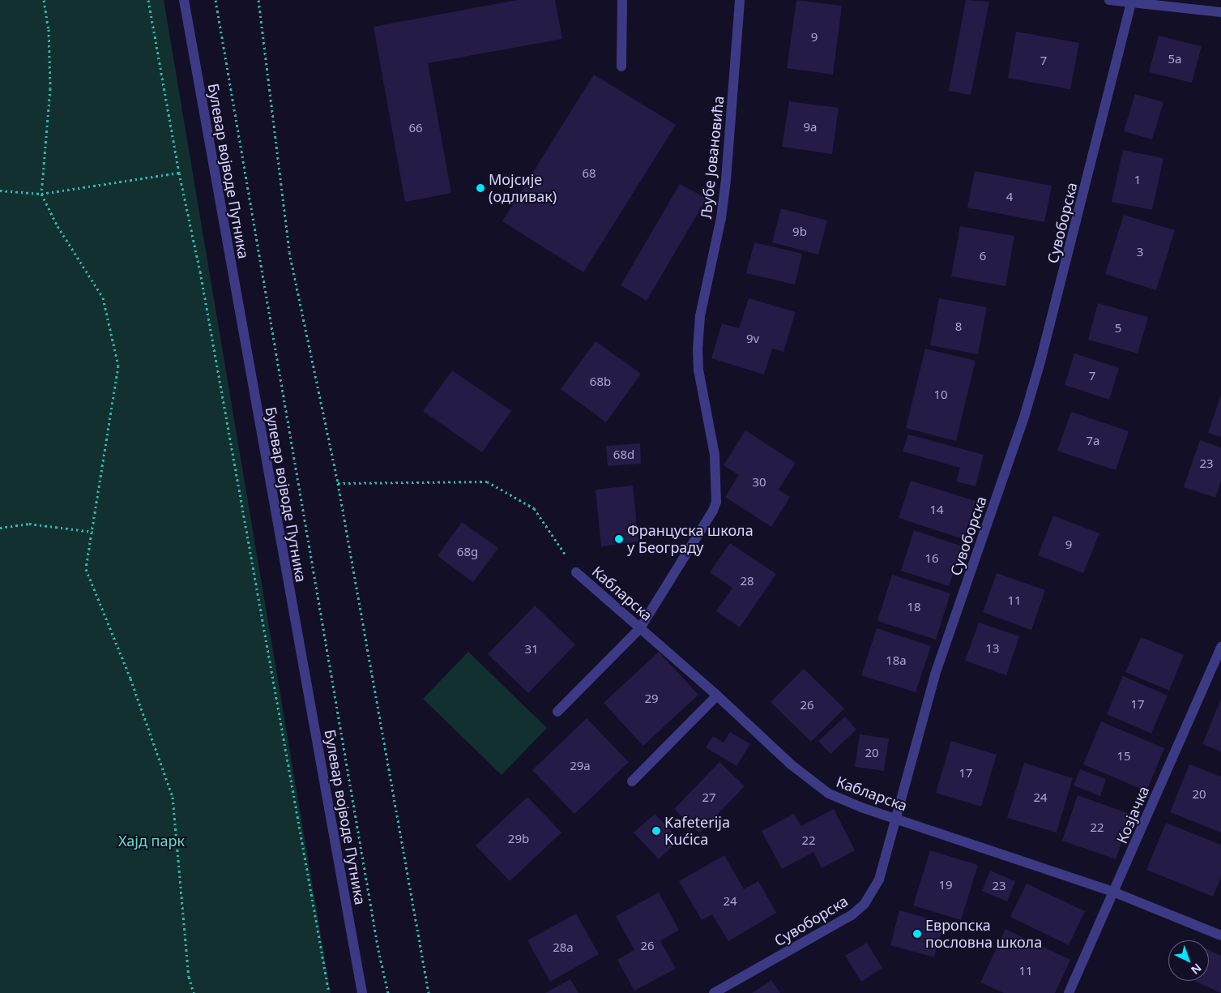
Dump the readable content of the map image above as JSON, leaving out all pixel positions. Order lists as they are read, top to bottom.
{
  "streets": {
    "street": [
      "Љубе Јовановића",
      "Булевар војводе Путника",
      "Сувоборска",
      "Кабларска",
      "Козјачка"
    ]
  },
  "crossings": [
    ["Љубе Јовановића", "Кабларска"],
    ["Сувоборска", "Кабларска"],
    ["Кабларска", "Козјачка"]
  ],
  "parks": ["Хајд парк"],
  "places": [
    "Мојсије (одливак)",
    "Француска школа у Београду",
    "Kafeterija Kućica",
    "Европска пословна школа"
  ],
  "house_numbers": [
    "9",
    "5a",
    "7",
    "9a",
    "66",
    "68",
    "1",
    "4",
    "9b",
    "3",
    "6",
    "8",
    "5",
    "9v",
    "7",
    "68b",
    "10",
    "7a",
    "68d",
    "23",
    "30",
    "14",
    "9",
    "68g",
    "16",
    "28",
    "11",
    "18",
    "13",
    "31",
    "18a",
    "29",
    "17",
    "26",
    "20",
    "15",
    "29a",
    "17",
    "20",
    "27",
    "24",
    "22",
    "29b",
    "22",
    "19",
    "23",
    "24",
    "26",
    "28a",
    "11"
  ],
  "north": "bottom right"
}
